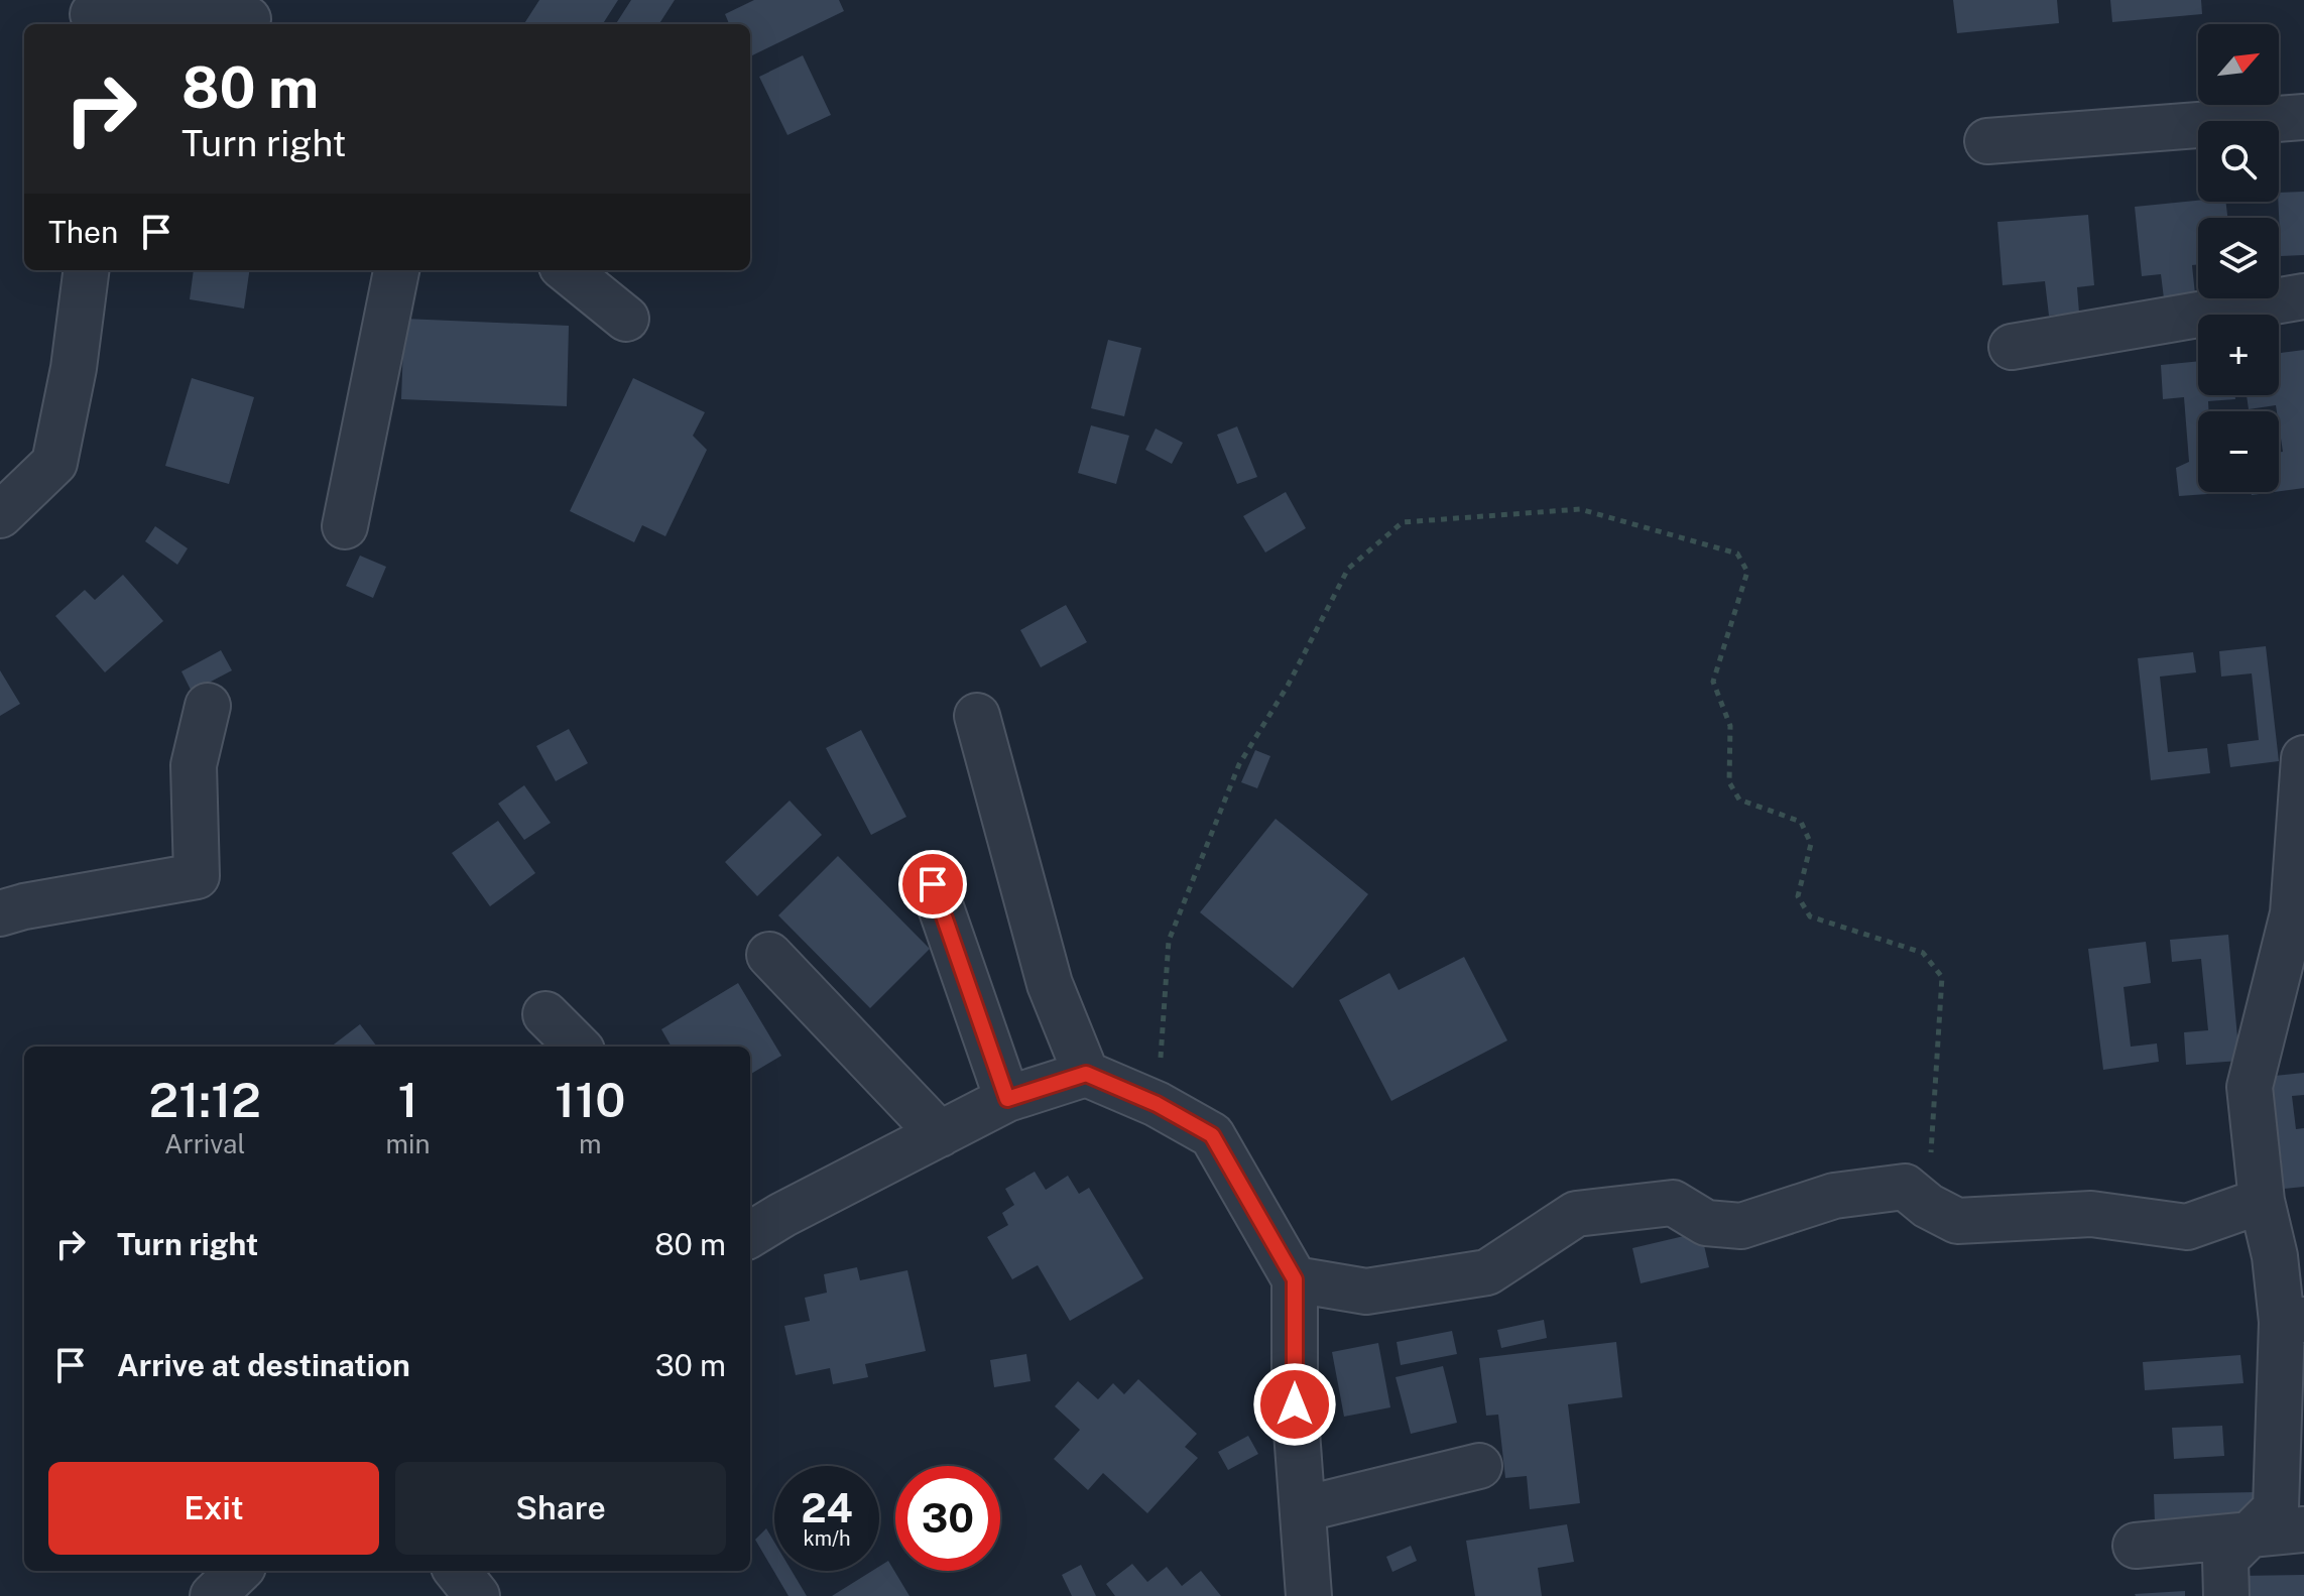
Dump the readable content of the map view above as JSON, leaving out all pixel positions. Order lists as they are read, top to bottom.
{
  "north": "top right",
  "page": {
    "map_buttons": ["+", "−"],
    "turn": ["80 m", "Turn right"],
    "then": "Then",
    "eta": [
      "21:12",
      "Arrival",
      "1",
      "min",
      "110",
      "m"
    ],
    "list": [
      {
        "name": "Turn right",
        "value": "80 m"
      },
      {
        "name": "Arrive at destination",
        "value": "30 m"
      }
    ],
    "buttons": ["Exit", "Share"],
    "speed": "24 km/h",
    "limit": "30"
  }
}
